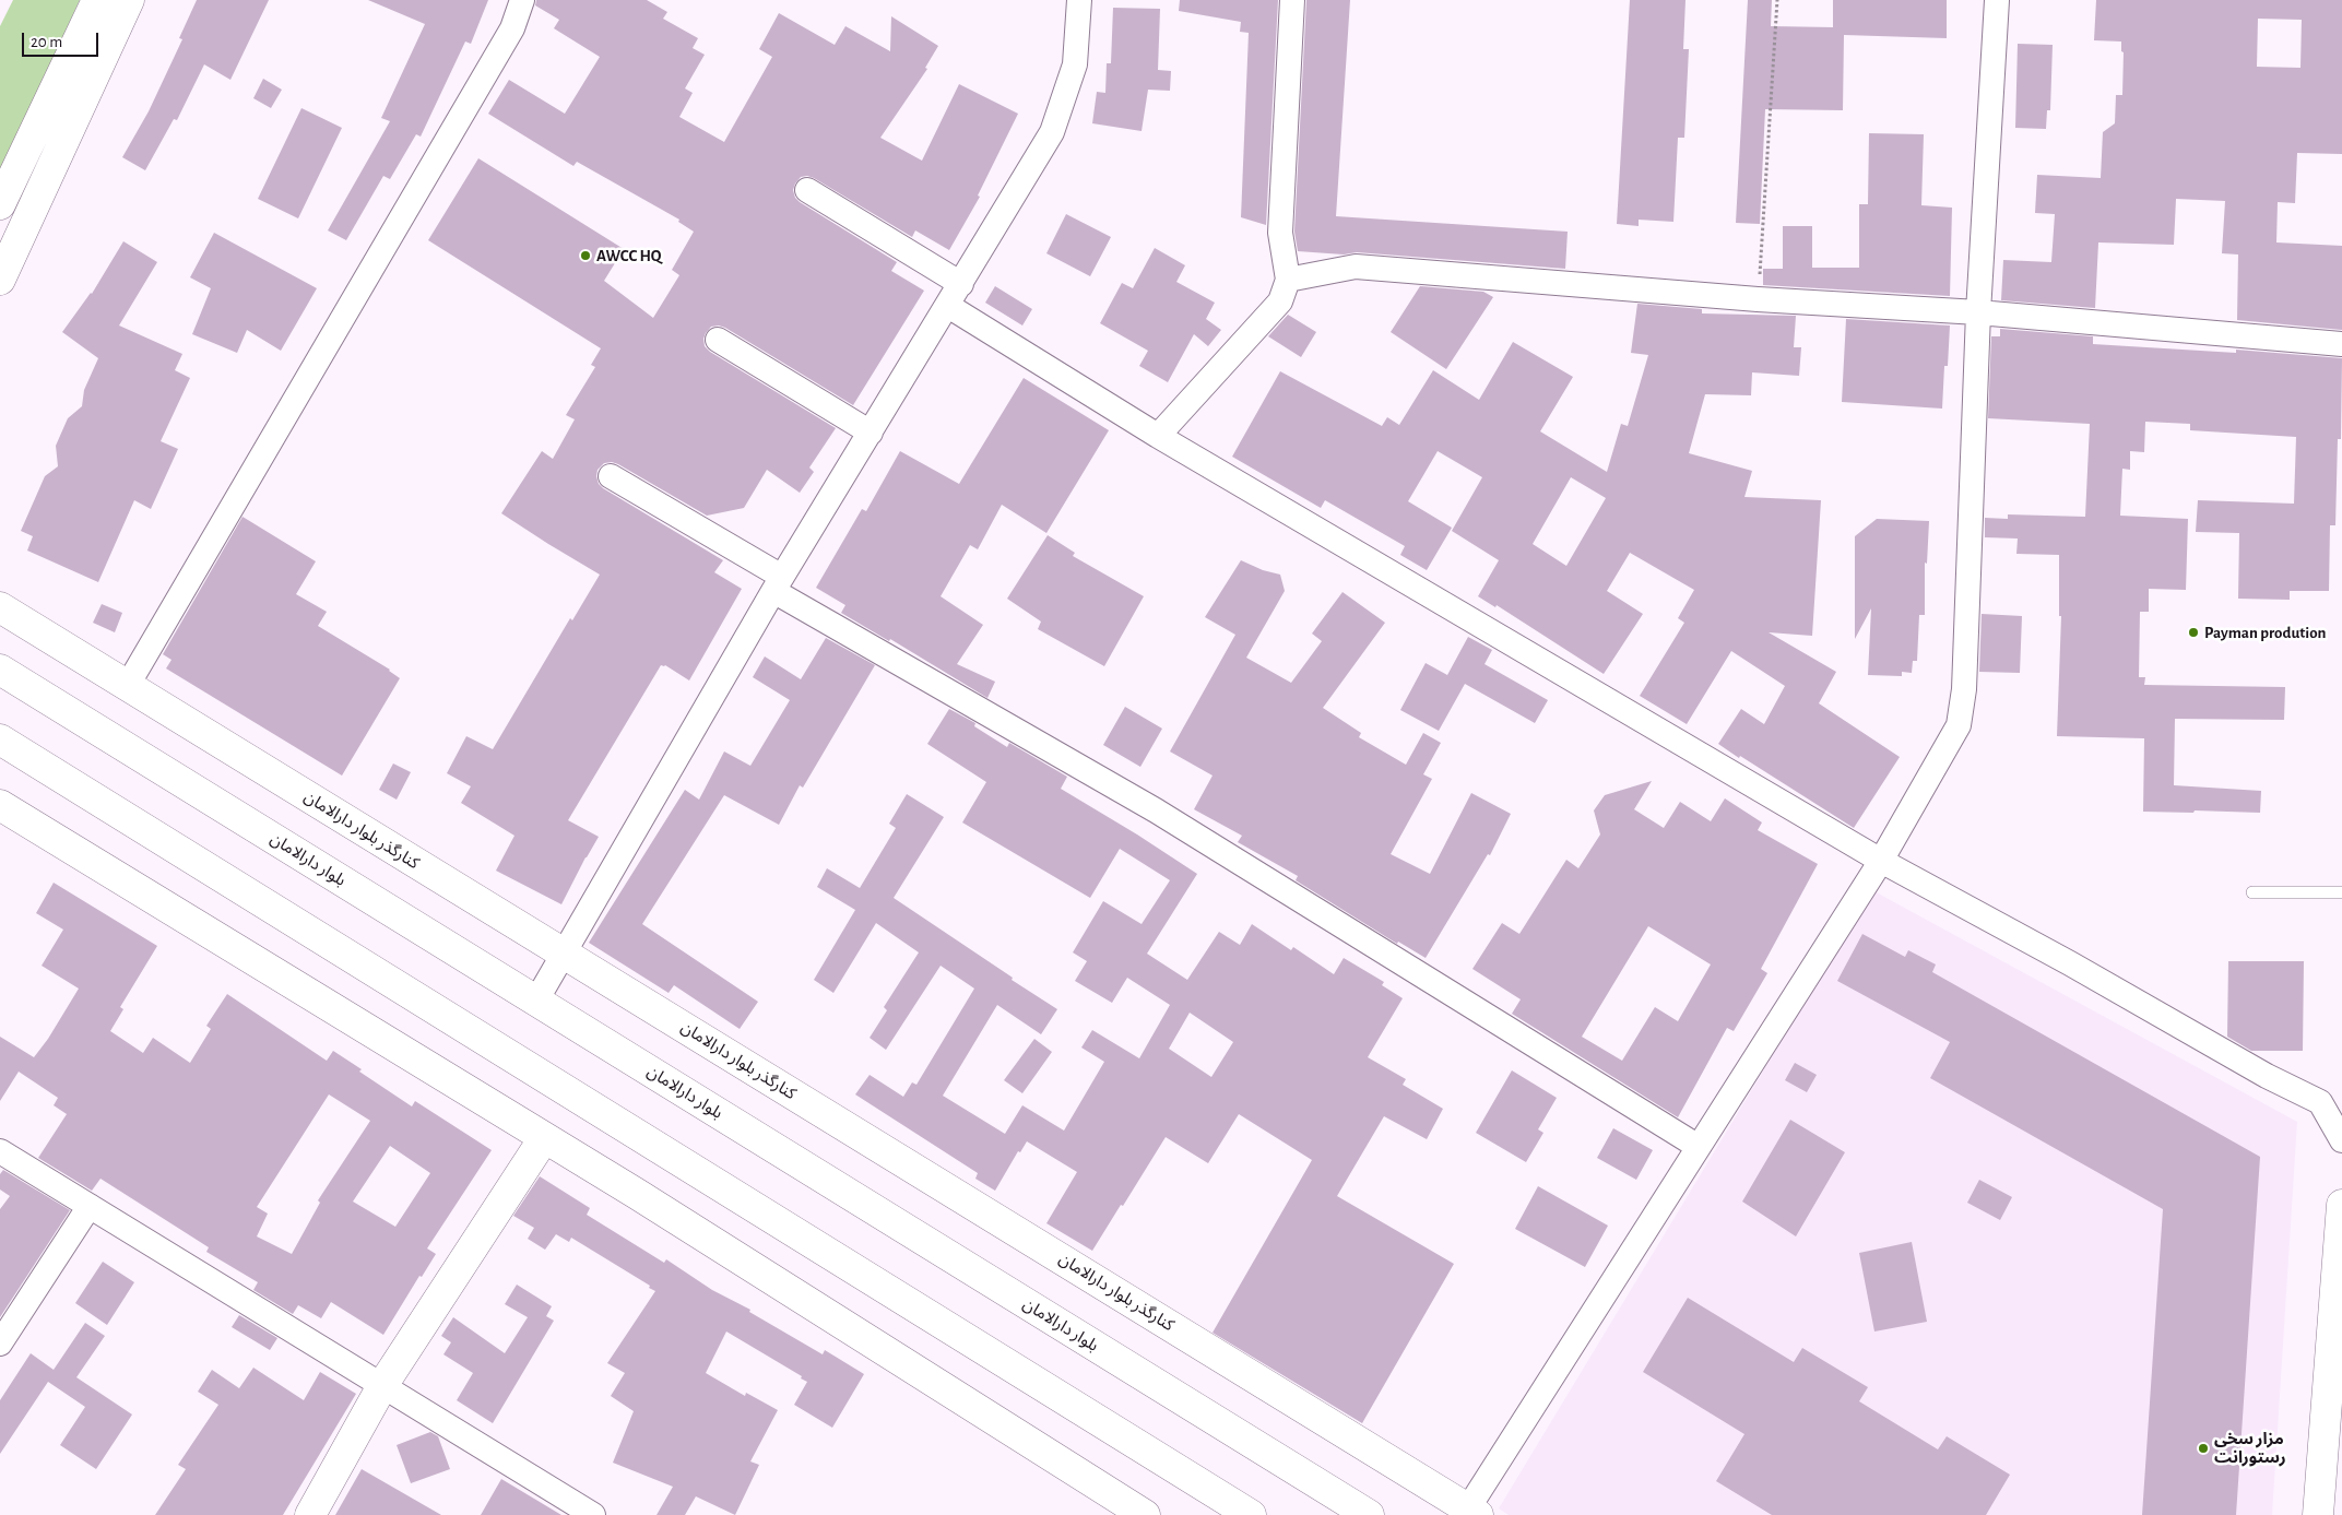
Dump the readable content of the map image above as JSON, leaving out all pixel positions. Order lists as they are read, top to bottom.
{
  "streets": {
    "main road": ["کنارگذر بلوار دارالامان", "بلوار دارالامان"]
  },
  "places": ["AWCC HQ", "Payman prodution", "مزار سخی رستورانت"],
  "scale_bar": "20 m"
}
